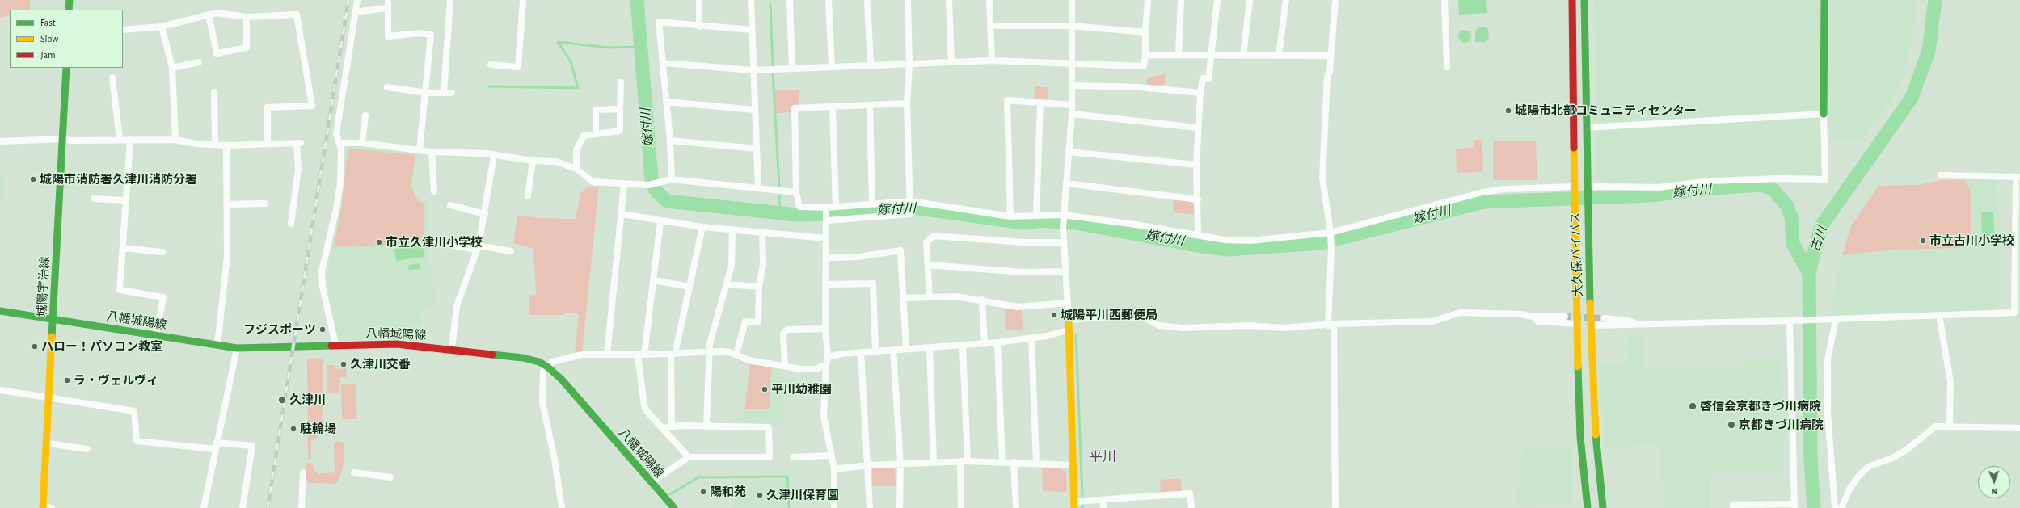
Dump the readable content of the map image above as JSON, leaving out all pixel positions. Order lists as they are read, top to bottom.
{
  "streets": {
    "main road": ["大久保バイパス", "城陽宇治線", "八幡城陽線"]
  },
  "crossings": [
    ["城陽宇治線", "八幡城陽線"]
  ],
  "districts": ["平川"],
  "water": ["嫁付川", "古川"],
  "places": [
    "城陽市北部コミュニティセンター",
    "城陽市消防署久津川消防分署",
    "市立古川小学校",
    "市立久津川小学校",
    "城陽平川西郵便局",
    "フジスポーツ",
    "ハロー！パソコン教室",
    "久津川交番",
    "ラ・ヴェルヴィ",
    "平川幼稚園",
    "久津川",
    "啓信会京都きづ川病院",
    "京都きづ川病院",
    "駐輪場",
    "陽和苑",
    "久津川保育園"
  ],
  "legend": ["Fast", "Slow", "Jam"],
  "north": "bottom"
}
